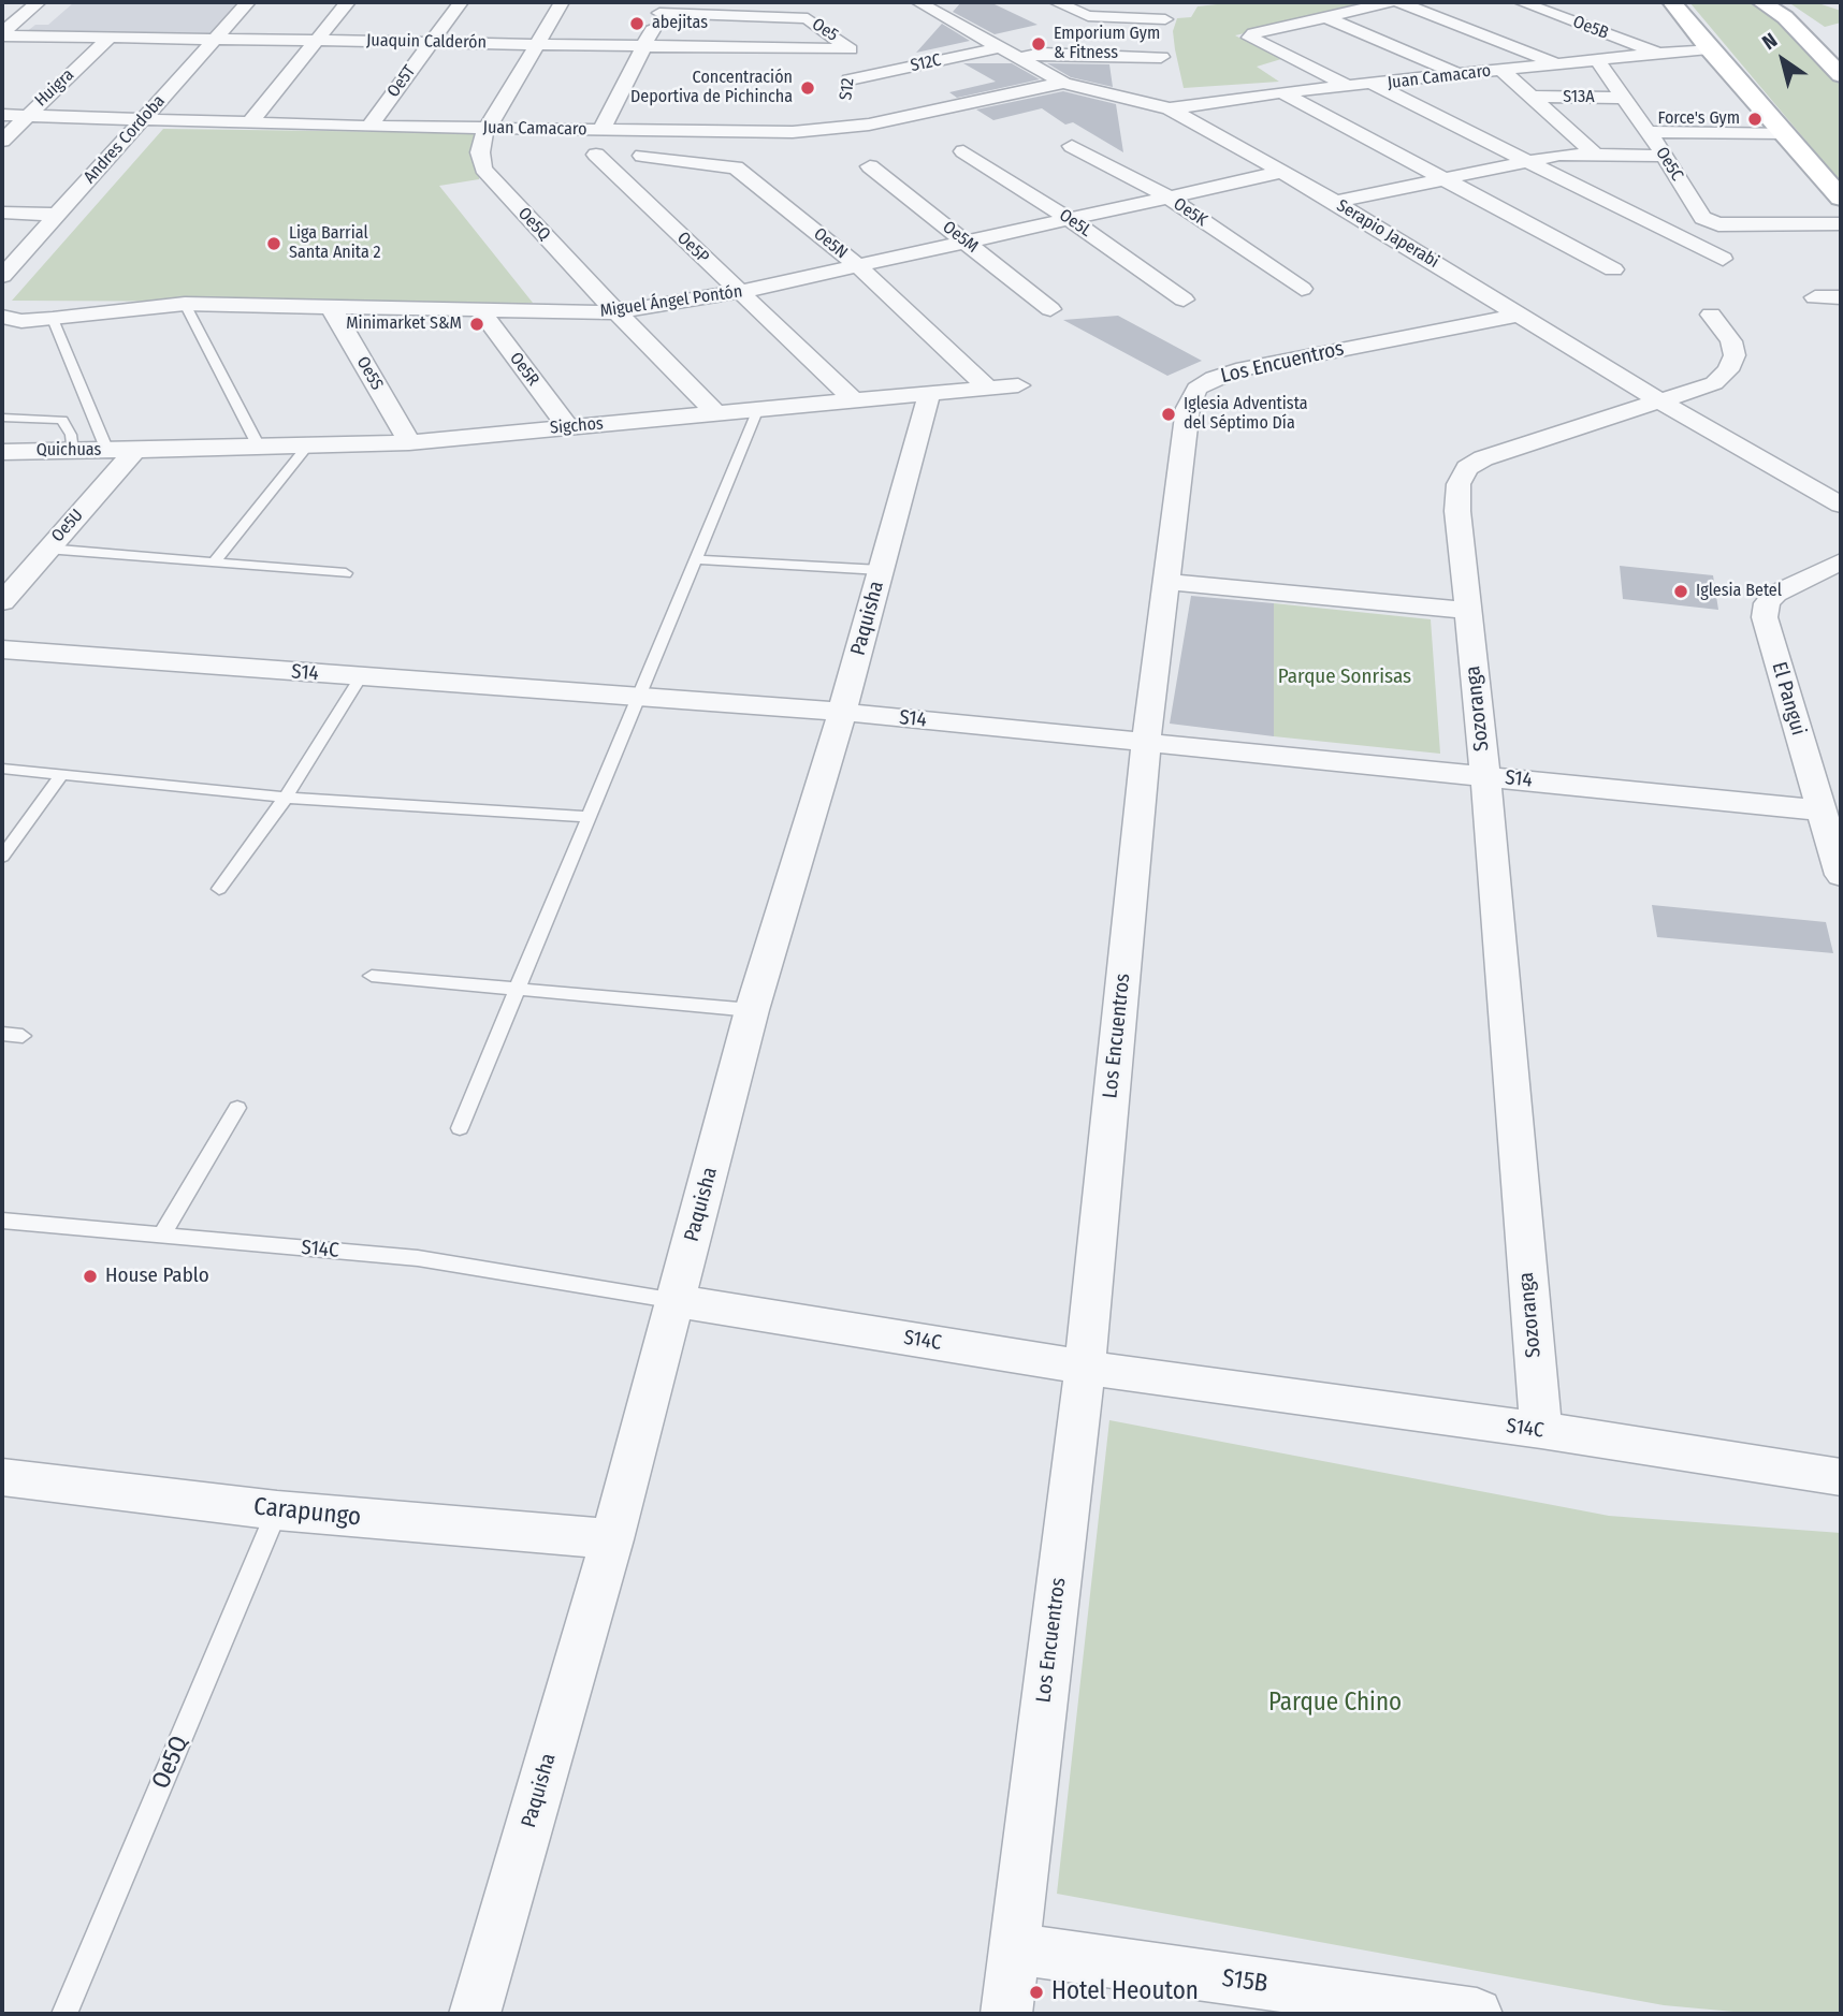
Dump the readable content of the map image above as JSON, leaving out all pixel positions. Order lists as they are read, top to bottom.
{
  "streets": {
    "street": [
      "Oe5B",
      "Oe5",
      "Juaquin Calderón",
      "S12C",
      "Juan Camacaro",
      "Oe5T",
      "Huigra",
      "S12",
      "S13A",
      "Andres Cordoba",
      "Oe5C",
      "Oe5K",
      "Oe5L",
      "Oe5Q",
      "Serapio Japerabi",
      "Oe5M",
      "Oe5N",
      "Oe5P",
      "Miguel Ángel Pontón",
      "Los Encuentros",
      "Oe5R",
      "Oe5S",
      "Sigchos",
      "Quichuas",
      "Oe5U",
      "Paquisha",
      "S14",
      "El Pangui",
      "Sozoranga",
      "S14C",
      "Carapungo",
      "S15B"
    ]
  },
  "crossings": [
    ["Oe5B", "Juan Camacaro"],
    ["Oe5", "Juaquin Calderón"],
    ["Oe5", "S12"],
    ["Juaquin Calderón", "Oe5T"],
    ["Juaquin Calderón", "Huigra"],
    ["Juaquin Calderón", "S12"],
    ["Juaquin Calderón", "Andres Cordoba"],
    ["Juaquin Calderón", "Oe5Q"],
    ["S12C", "S12"],
    ["S12C", "Serapio Japerabi"],
    ["Juan Camacaro", "Oe5T"],
    ["Juan Camacaro", "Huigra"],
    ["Juan Camacaro", "S12"],
    ["Juan Camacaro", "Andres Cordoba"],
    ["Juan Camacaro", "Oe5C"],
    ["Juan Camacaro", "Oe5Q"],
    ["Juan Camacaro", "Serapio Japerabi"],
    ["S13A", "Oe5C"],
    ["Oe5K", "Miguel Ángel Pontón"],
    ["Oe5L", "Miguel Ángel Pontón"],
    ["Oe5Q", "Miguel Ángel Pontón"],
    ["Oe5Q", "Sigchos"],
    ["Oe5Q", "Carapungo"],
    ["Serapio Japerabi", "Miguel Ángel Pontón"],
    ["Serapio Japerabi", "Los Encuentros"],
    ["Serapio Japerabi", "Sozoranga"],
    ["Oe5M", "Miguel Ángel Pontón"],
    ["Oe5N", "Miguel Ángel Pontón"],
    ["Oe5N", "Sigchos"],
    ["Oe5P", "Miguel Ángel Pontón"],
    ["Oe5P", "Sigchos"],
    ["Miguel Ángel Pontón", "Oe5R"],
    ["Miguel Ángel Pontón", "Oe5S"],
    ["Los Encuentros", "S14"],
    ["Los Encuentros", "S14C"],
    ["Los Encuentros", "S15B"],
    ["Oe5R", "Sigchos"],
    ["Oe5S", "Sigchos"],
    ["Sigchos", "Quichuas"],
    ["Sigchos", "Oe5U"],
    ["Sigchos", "Paquisha"],
    ["Quichuas", "Oe5U"],
    ["Paquisha", "S14"],
    ["Paquisha", "S14C"],
    ["Paquisha", "Carapungo"],
    ["S14", "El Pangui"],
    ["S14", "Sozoranga"],
    ["Sozoranga", "S14C"]
  ],
  "parks": ["Parque Sonrisas", "Parque Chino"],
  "places": [
    "abejitas",
    "Emporium Gym & Fitness",
    "Concentración Deportiva de Pichincha",
    "Force's Gym",
    "Liga Barrial Santa Anita 2",
    "Minimarket S&M",
    "Iglesia Adventista del Séptimo Día",
    "Iglesia Betel",
    "House Pablo",
    "Hotel Heouton"
  ],
  "north": "top left"
}
